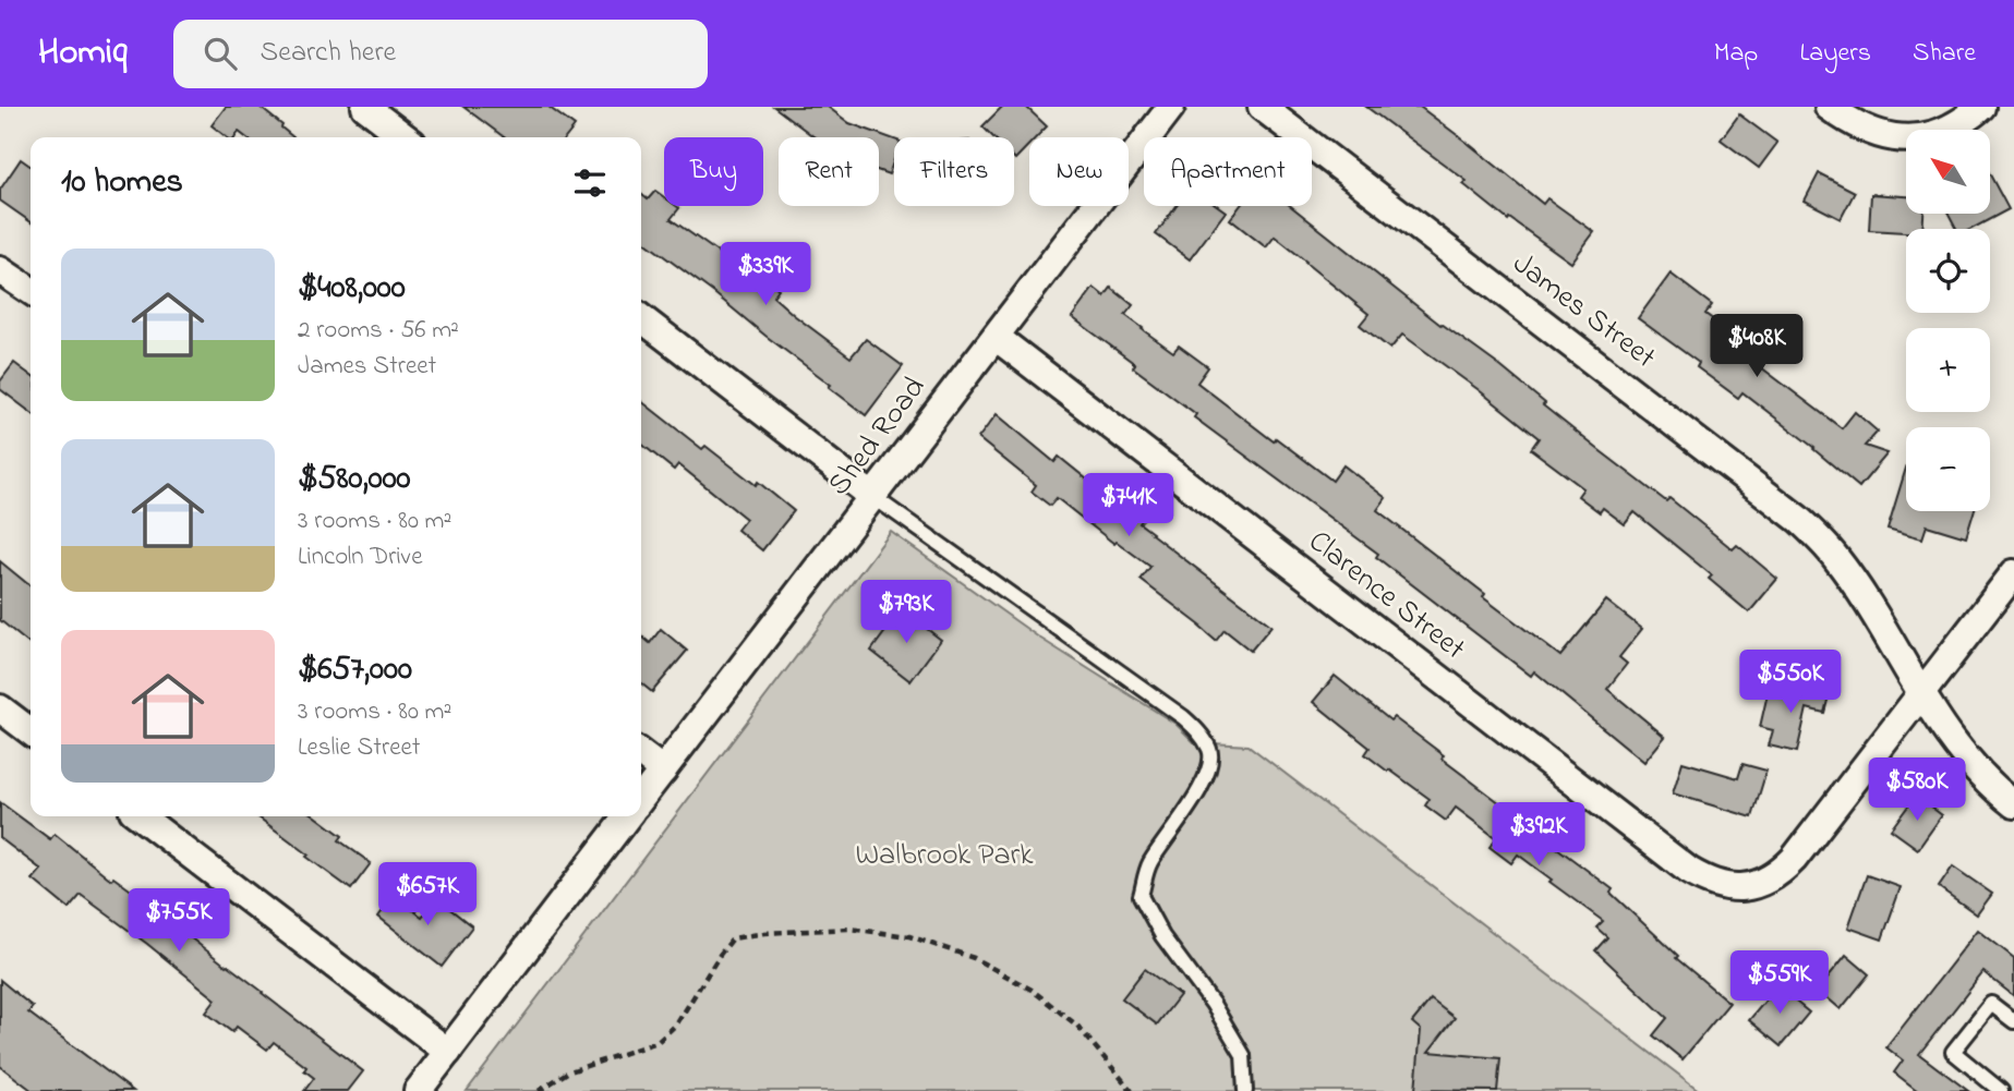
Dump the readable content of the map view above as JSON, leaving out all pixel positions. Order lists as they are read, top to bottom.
{
  "streets": {
    "street": ["James Street", "Shed Road", "Clarence Street"]
  },
  "crossings": [
    ["James Street", "Clarence Street"],
    ["Shed Road", "Clarence Street"]
  ],
  "parks": ["Walbrook Park"],
  "north": "top left",
  "page": {
    "header": "Homiq",
    "search": "Search here",
    "nav": ["Map", "Layers", "Share"],
    "map_buttons": ["+", "−"],
    "chip": [
      "Buy",
      "Rent",
      "Filters",
      "New",
      "Apartment"
    ],
    "heading": "10 homes",
    "list": [
      {
        "name": "$408,000",
        "note": "2 rooms · 56 m² · James Street"
      },
      {
        "name": "$580,000",
        "note": "3 rooms · 80 m² · Lincoln Drive"
      },
      {
        "name": "$657,000",
        "note": "3 rooms · 80 m² · Leslie Street"
      }
    ],
    "price": [
      "$339K",
      "$408K",
      "$741K",
      "$793K",
      "$550K",
      "$580K",
      "$392K",
      "$657K",
      "$755K",
      "$559K"
    ]
  }
}
